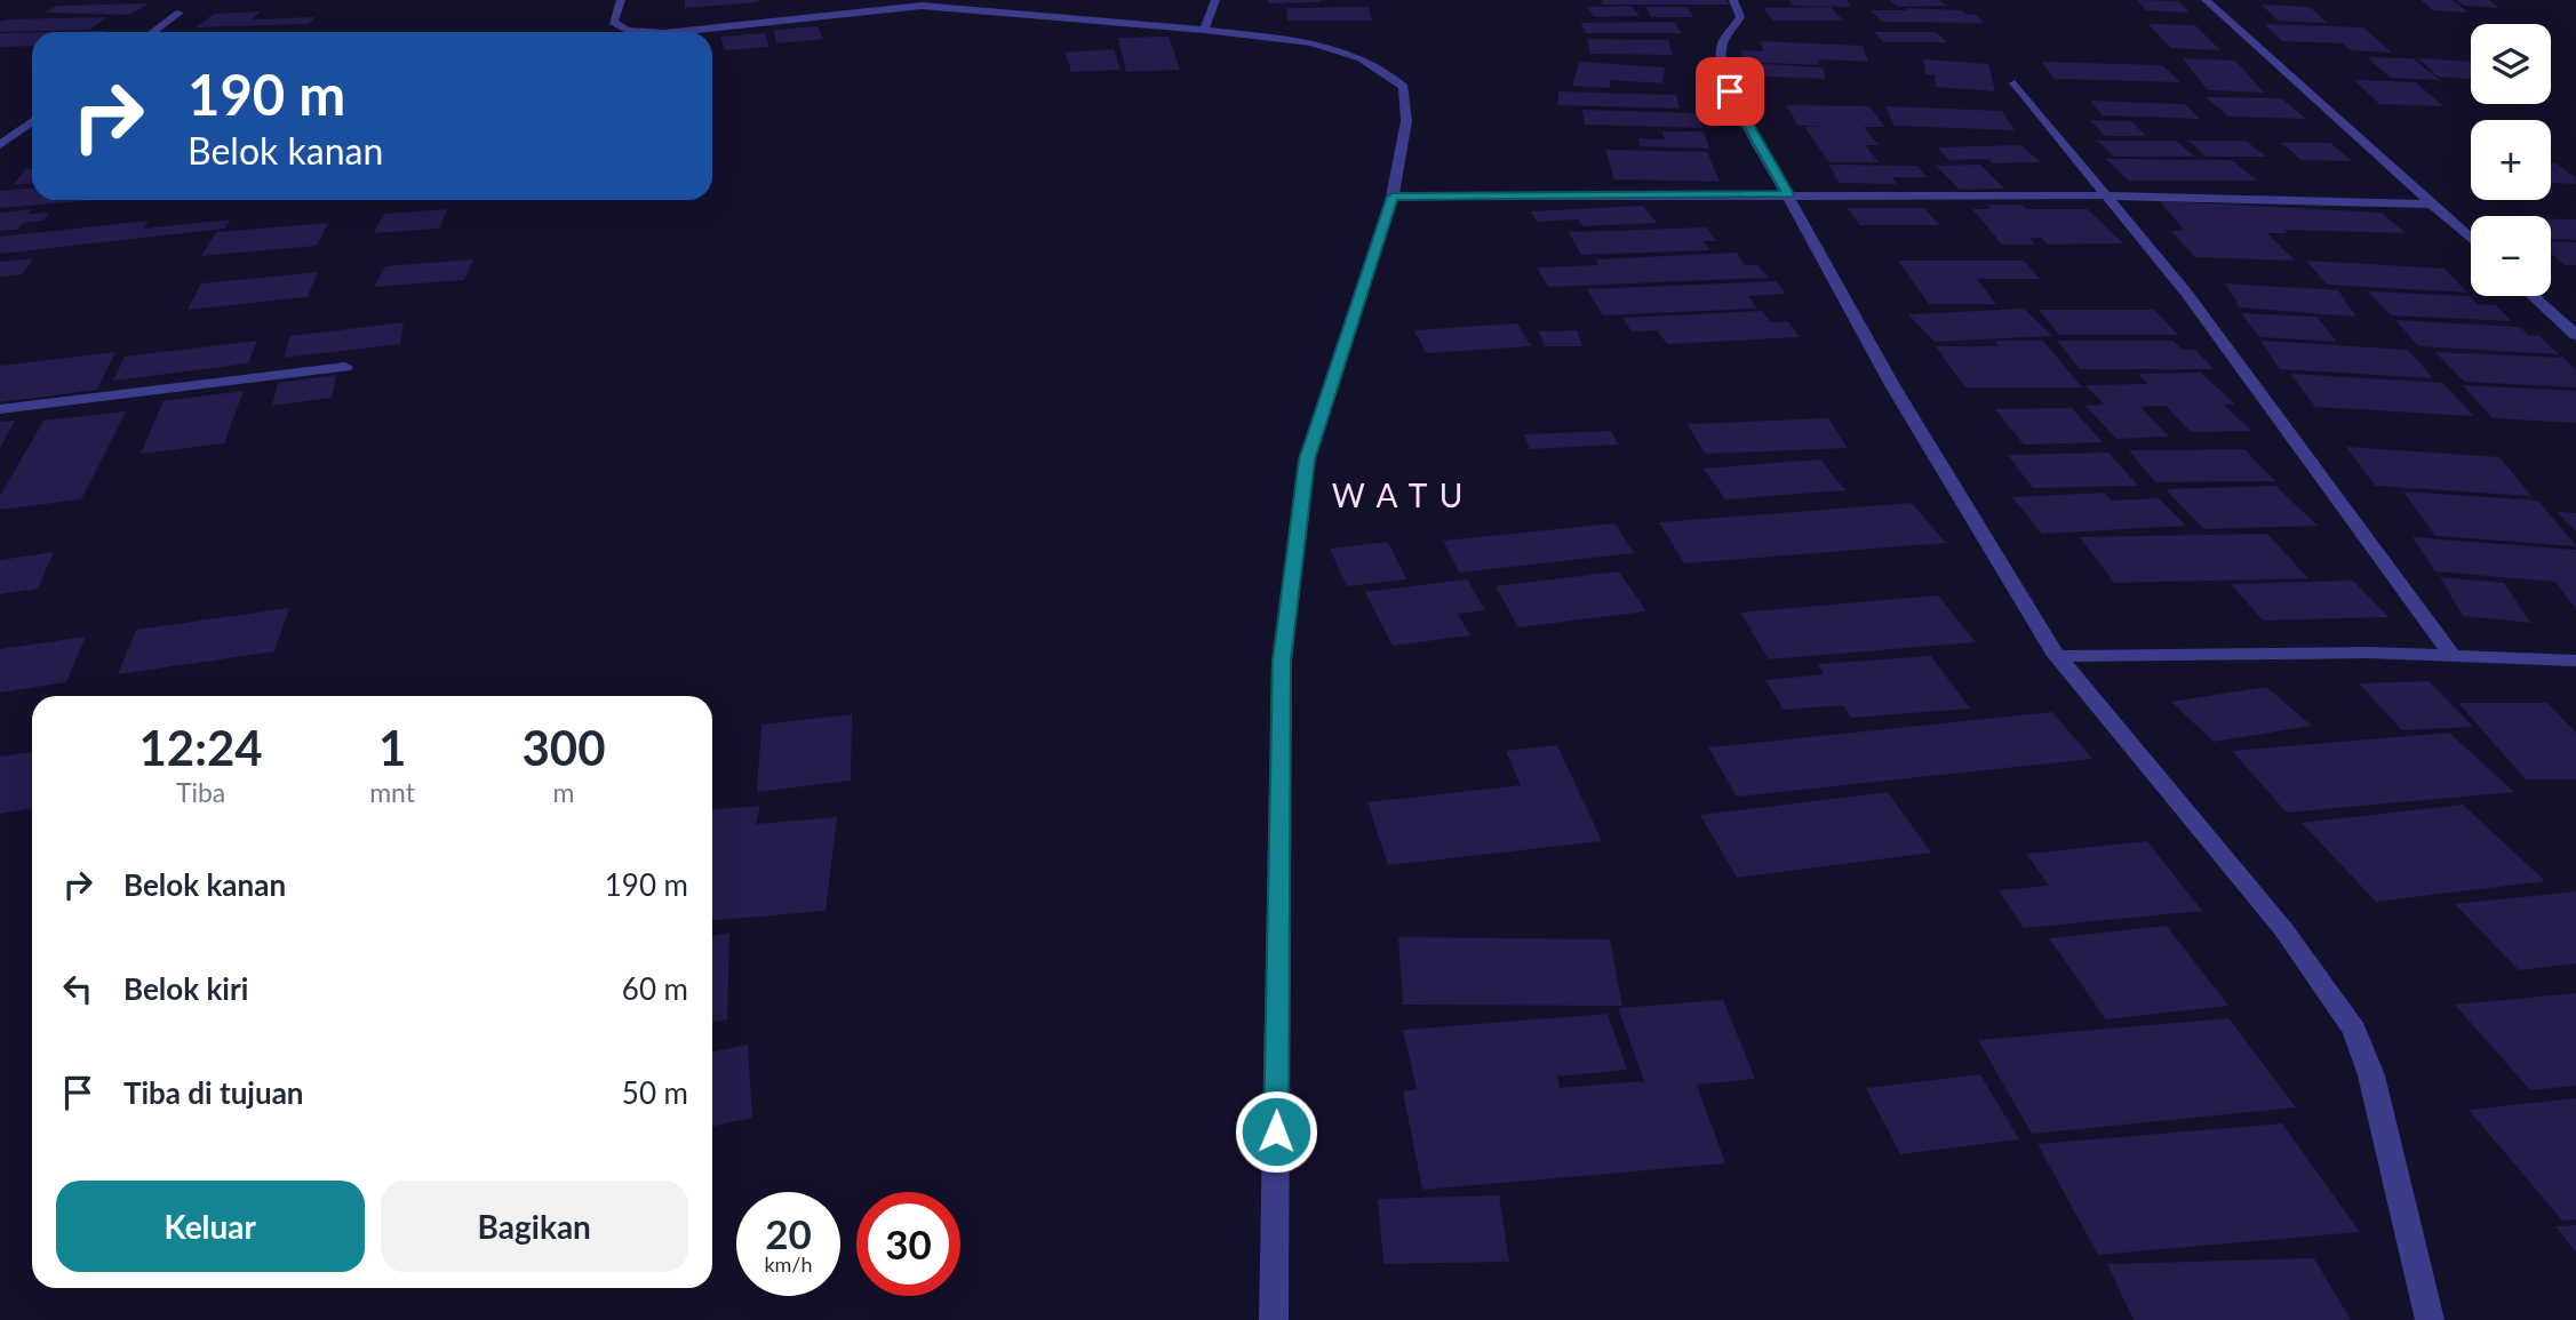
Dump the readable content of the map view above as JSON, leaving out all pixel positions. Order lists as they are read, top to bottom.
{
  "districts": ["W A T U"],
  "page": {
    "map_buttons": ["+", "−"],
    "turn": ["190 m", "Belok kanan"],
    "eta": [
      "12:24",
      "Tiba",
      "1",
      "mnt",
      "300",
      "m"
    ],
    "list": [
      {
        "name": "Belok kanan",
        "value": "190 m"
      },
      {
        "name": "Belok kiri",
        "value": "60 m"
      },
      {
        "name": "Tiba di tujuan",
        "value": "50 m"
      }
    ],
    "buttons": ["Keluar", "Bagikan"],
    "speed": "20 km/h",
    "limit": "30"
  }
}
